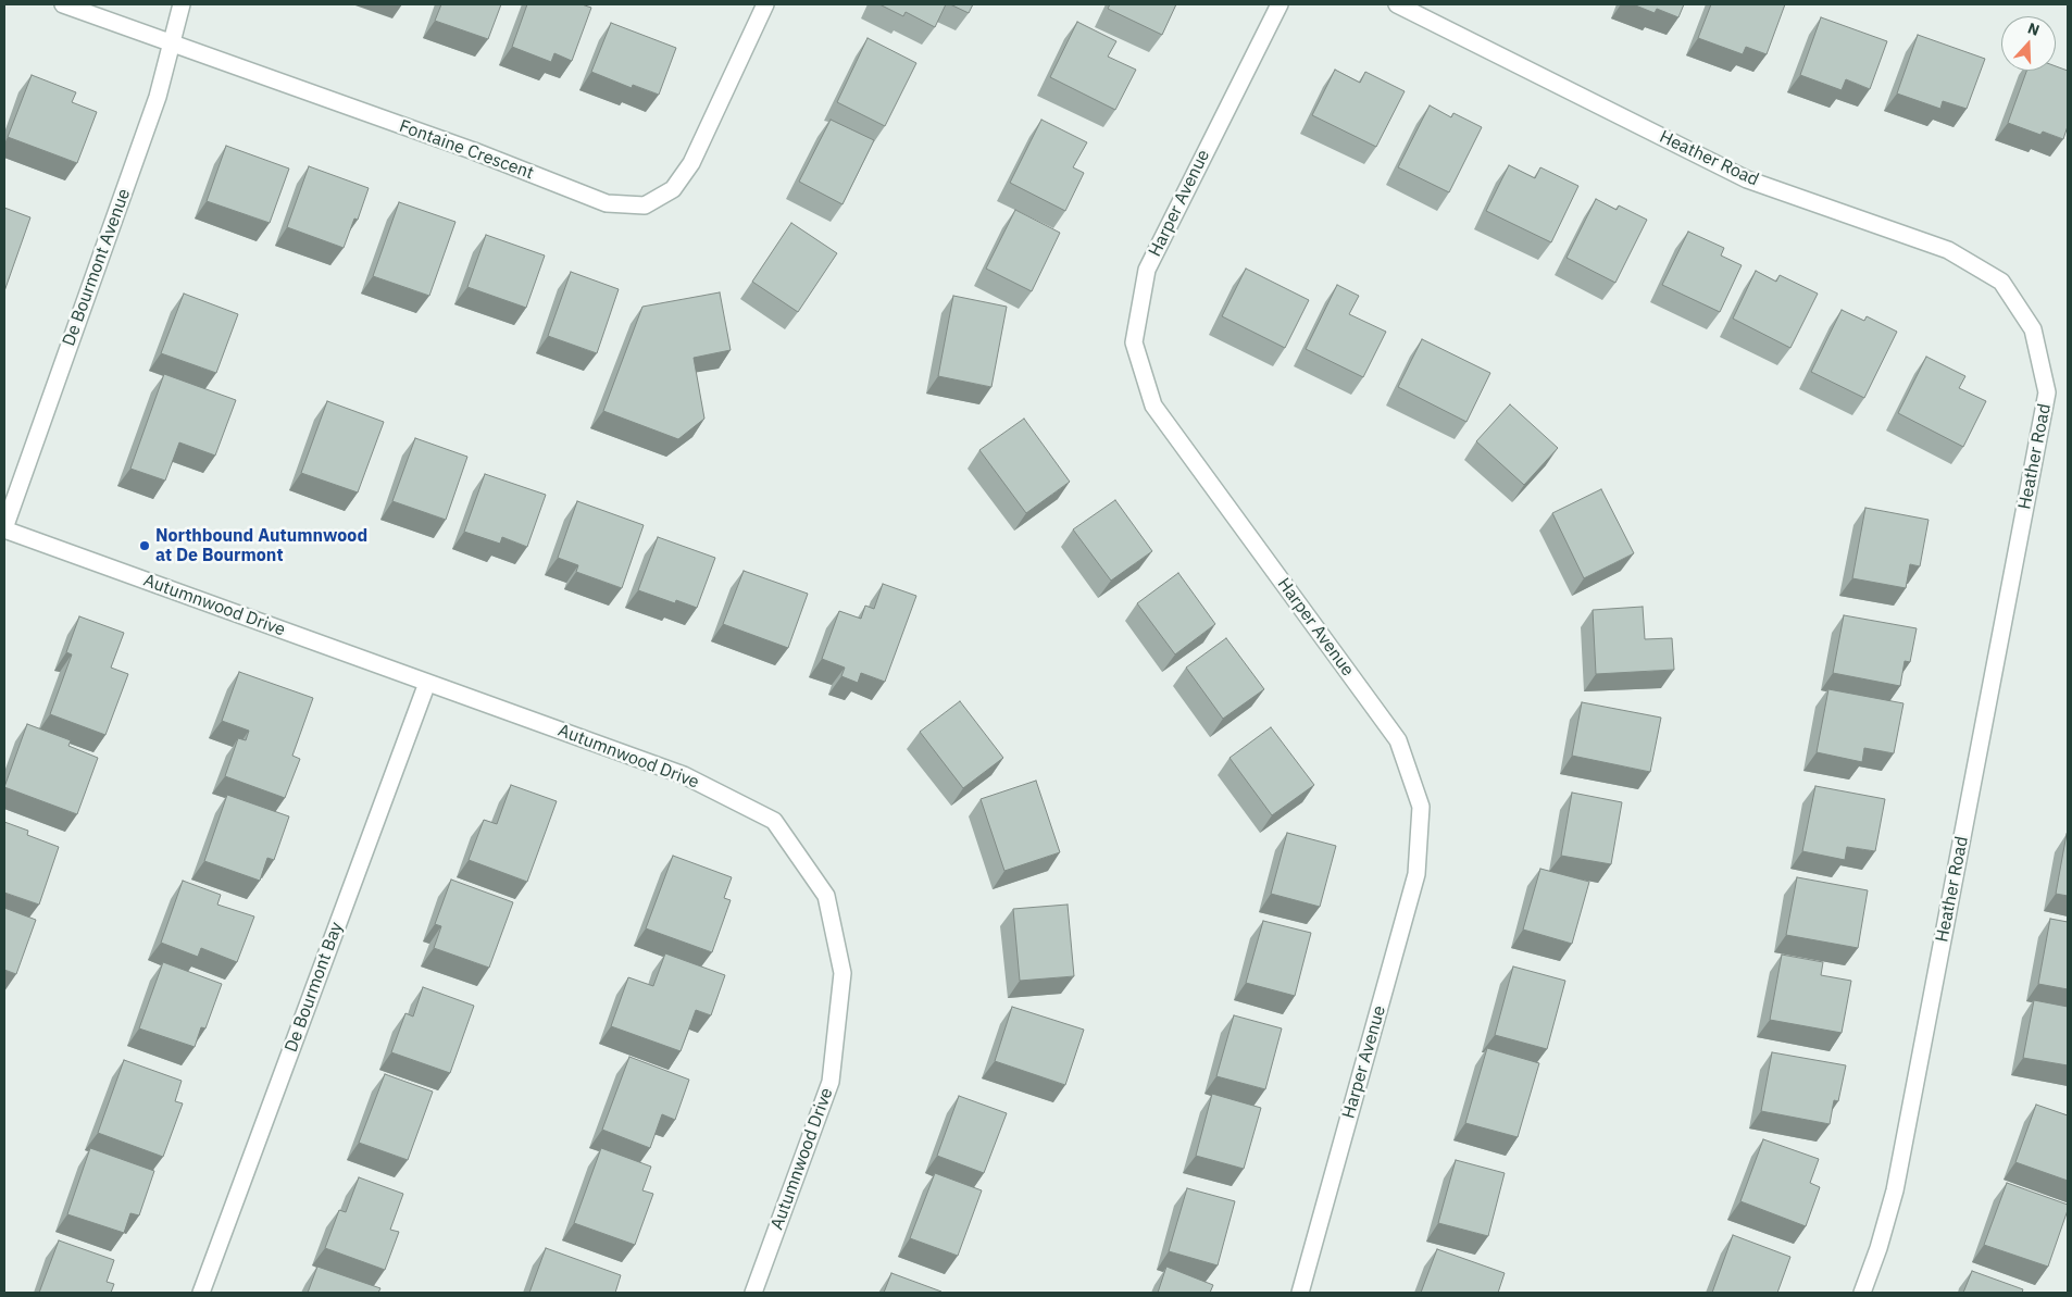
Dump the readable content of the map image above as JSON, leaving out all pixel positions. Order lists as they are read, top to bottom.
{
  "streets": {
    "street": [
      "Fontaine Crescent",
      "Heather Road",
      "Harper Avenue",
      "De Bourmont Avenue",
      "Autumnwood Drive",
      "De Bourmont Bay"
    ]
  },
  "crossings": [
    ["Fontaine Crescent", "De Bourmont Avenue"],
    ["De Bourmont Avenue", "Autumnwood Drive"],
    ["Autumnwood Drive", "De Bourmont Bay"]
  ],
  "places": ["Northbound Autumnwood at De Bourmont"],
  "north": "top"
}
